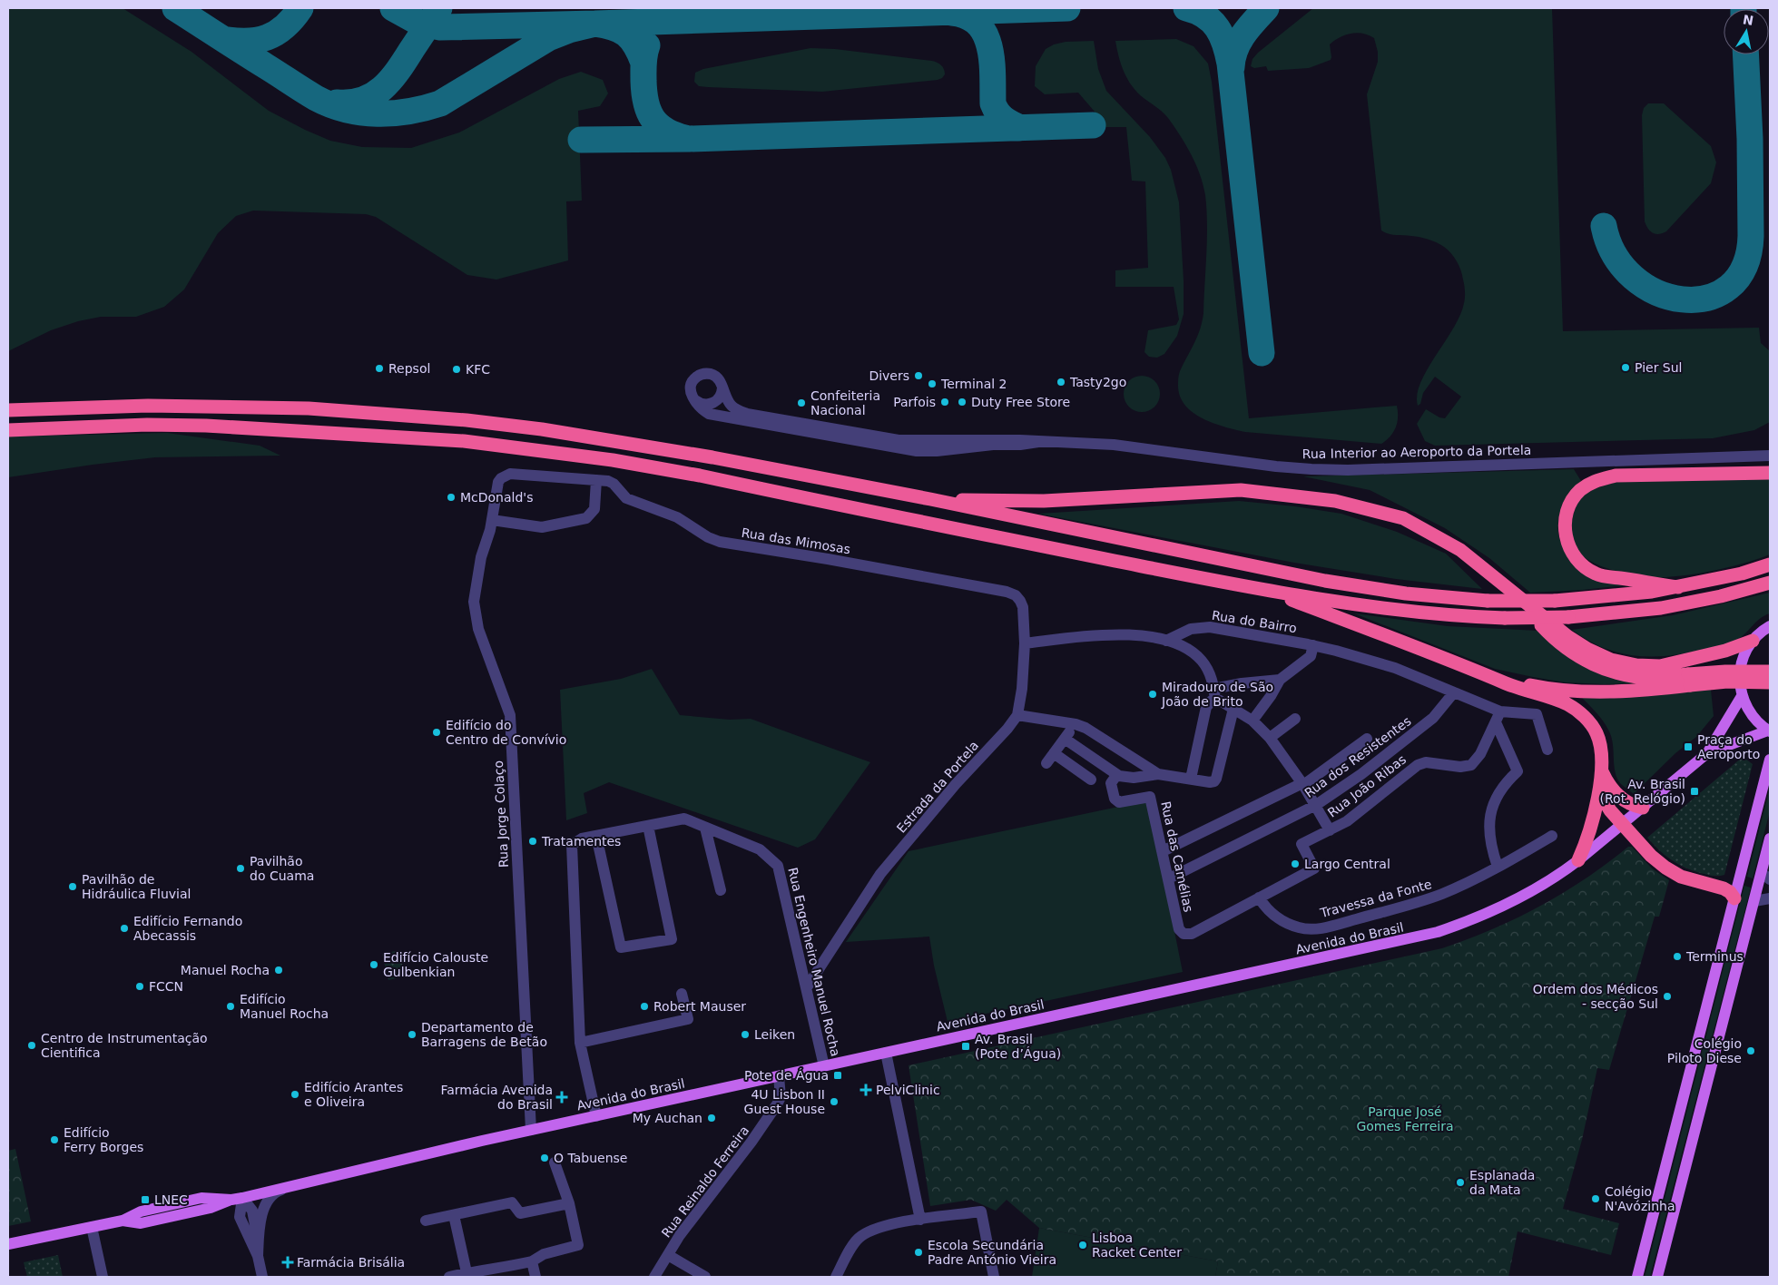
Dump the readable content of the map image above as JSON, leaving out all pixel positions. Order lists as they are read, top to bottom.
{
  "streets": {
    "main road": ["Avenida do Brasil"],
    "street": [
      "Rua Interior ao Aeroporto da Portela",
      "Rua das Mimosas",
      "Rua do Bairro",
      "Rua dos Resistentes",
      "Rua João Ribas",
      "Estrada da Portela",
      "Rua Jorge Colaço",
      "Rua das Camélias",
      "Travessa da Fonte",
      "Rua Engenheiro Manuel Rocha",
      "Rua Reinaldo Ferreira"
    ]
  },
  "crossings": [
    ["Rua das Mimosas", "Estrada da Portela"],
    ["Rua das Mimosas", "Rua Jorge Colaço"],
    ["Rua do Bairro", "Rua dos Resistentes"],
    ["Rua do Bairro", "Rua João Ribas"],
    ["Rua dos Resistentes", "Rua das Camélias"],
    ["Rua João Ribas", "Rua das Camélias"],
    ["Rua João Ribas", "Travessa da Fonte"],
    ["Estrada da Portela", "Rua Engenheiro Manuel Rocha"],
    ["Rua Jorge Colaço", "Avenida do Brasil"],
    ["Rua das Camélias", "Travessa da Fonte"],
    ["Avenida do Brasil", "Rua Engenheiro Manuel Rocha"],
    ["Avenida do Brasil", "Rua Reinaldo Ferreira"]
  ],
  "parks": ["Parque José Gomes Ferreira"],
  "places": {
    "other": [
      "Pier Sul",
      "Repsol",
      "KFC",
      "Divers",
      "Tasty2go",
      "Terminal 2",
      "Parfois",
      "Duty Free Store",
      "Confeiteria Nacional",
      "McDonald's",
      "Miradouro de São João de Brito",
      "Edifício do Centro de Convívio",
      "Tratamentes",
      "Largo Central",
      "Pavilhão do Cuama",
      "Pavilhão de Hidráulica Fluvial",
      "Edifício Fernando Abecassis",
      "Terminus",
      "Edifício Calouste Gulbenkian",
      "Manuel Rocha",
      "FCCN",
      "Ordem dos Médicos - secção Sul",
      "Edifício Manuel Rocha",
      "Robert Mauser",
      "Departamento de Barragens de Betão",
      "Leiken",
      "Centro de Instrumentação Cientifica",
      "Colégio Piloto Diese",
      "Edifício Arantes e Oliveira",
      "4U Lisbon II Guest House",
      "My Auchan",
      "Edifício Ferry Borges",
      "O Tabuense",
      "Esplanada da Mata",
      "Colégio N'Avózinha",
      "Lisboa Racket Center",
      "Escola Secundária Padre António Vieira"
    ],
    "transit": [
      "Praça do Aeroporto",
      "Av. Brasil (Rot. Relógio)",
      "Av. Brasil (Pote d’Água)",
      "Pote de Água",
      "LNEC"
    ],
    "health": ["PelviClinic", "Farmácia Avenida do Brasil", "Farmácia Brisália"]
  },
  "north": "top"
}
